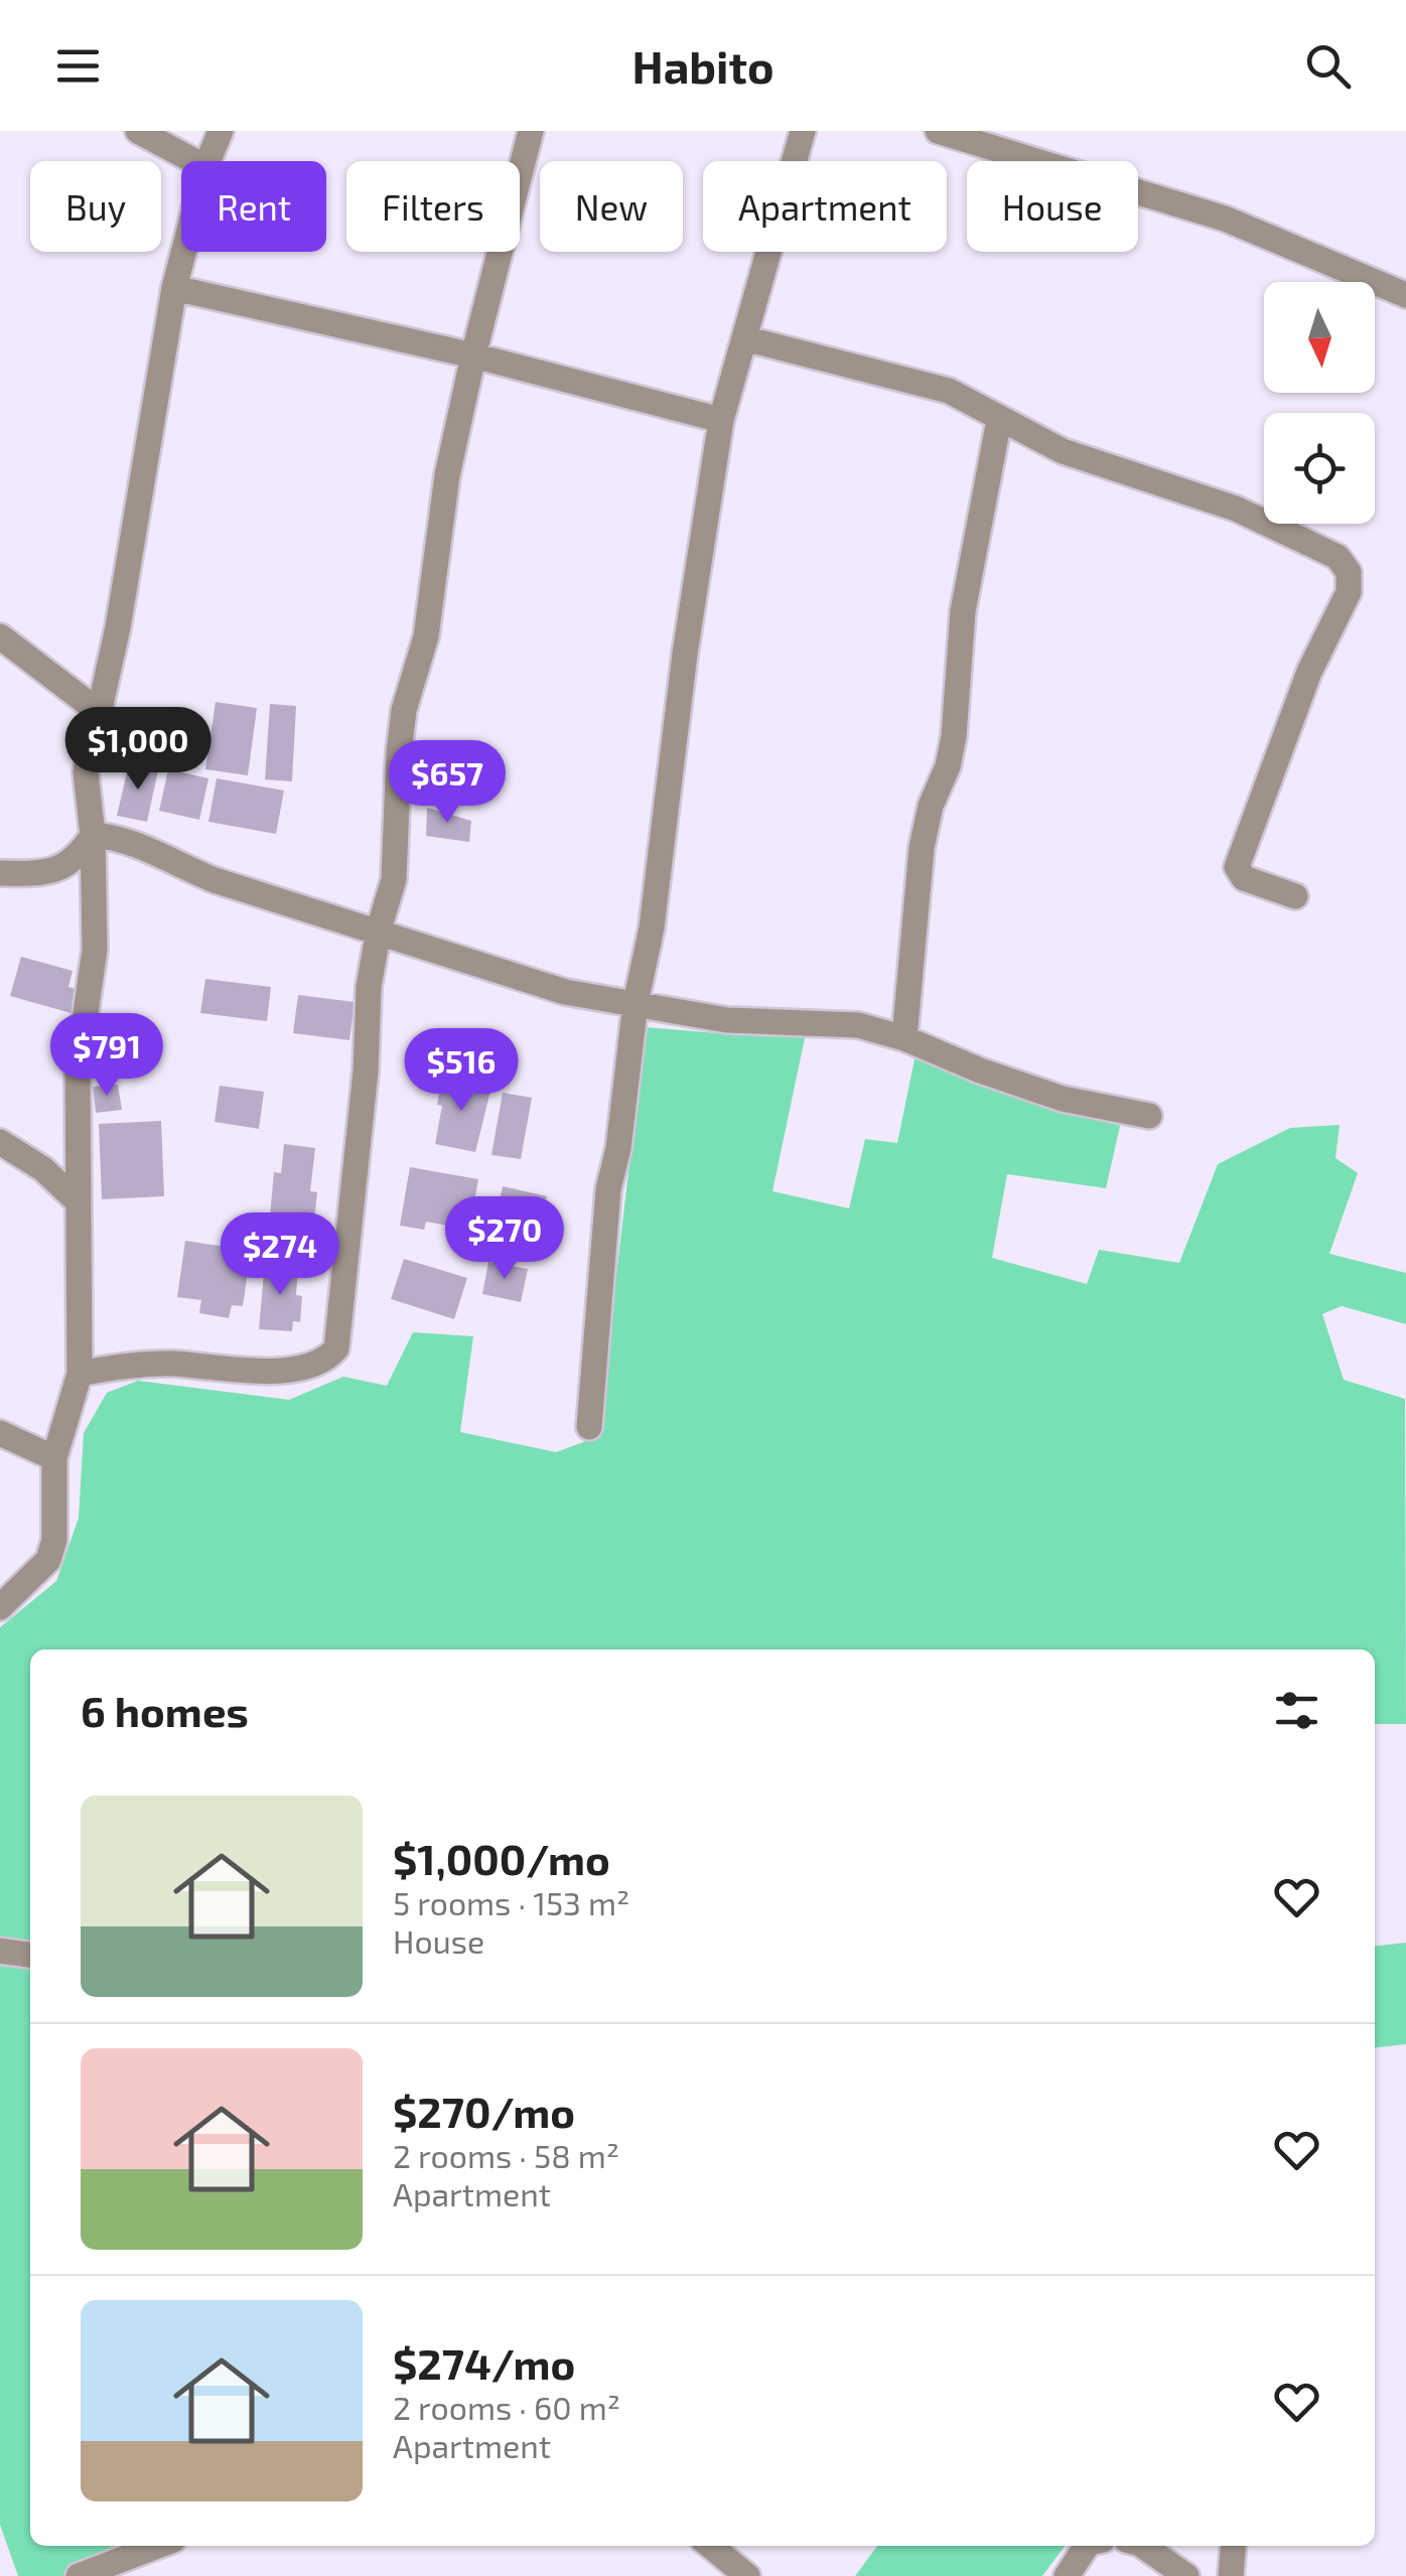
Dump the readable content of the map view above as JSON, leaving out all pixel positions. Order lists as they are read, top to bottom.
{
  "north": "bottom",
  "page": {
    "header": "Habito",
    "chip": [
      "Buy",
      "Rent",
      "Filters",
      "New",
      "Apartment",
      "House"
    ],
    "price": [
      "$1,000",
      "$657",
      "$791",
      "$516",
      "$270",
      "$274"
    ],
    "heading": "6 homes",
    "list": [
      {
        "name": "$1,000/mo",
        "note": "5 rooms · 153 m² · House"
      },
      {
        "name": "$270/mo",
        "note": "2 rooms · 58 m² · Apartment"
      },
      {
        "name": "$274/mo",
        "note": "2 rooms · 60 m² · Apartment"
      }
    ]
  }
}
